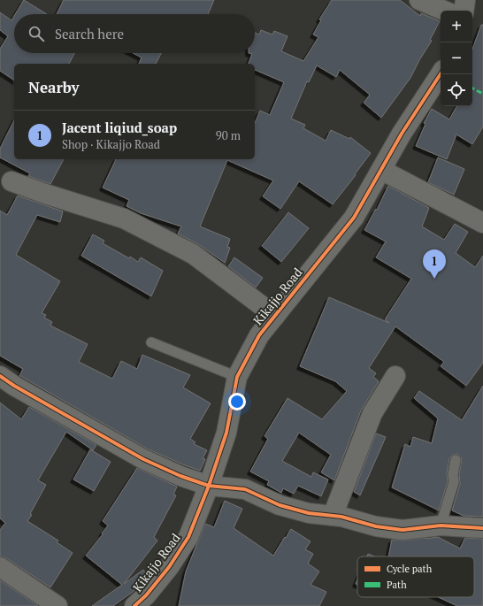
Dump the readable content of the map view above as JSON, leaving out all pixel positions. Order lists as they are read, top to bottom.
{
  "streets": {
    "street": ["Kikajjo Road"]
  },
  "legend": ["Cycle path", "Path"],
  "page": {
    "map_buttons": ["+", "−"],
    "search": "Search here",
    "heading": "Nearby",
    "list": [
      {
        "mark": "1",
        "name": "Jacent liqiud_soap",
        "note": "Shop · Kikajjo Road",
        "value": "90 m"
      }
    ],
    "pins": "1"
  }
}
